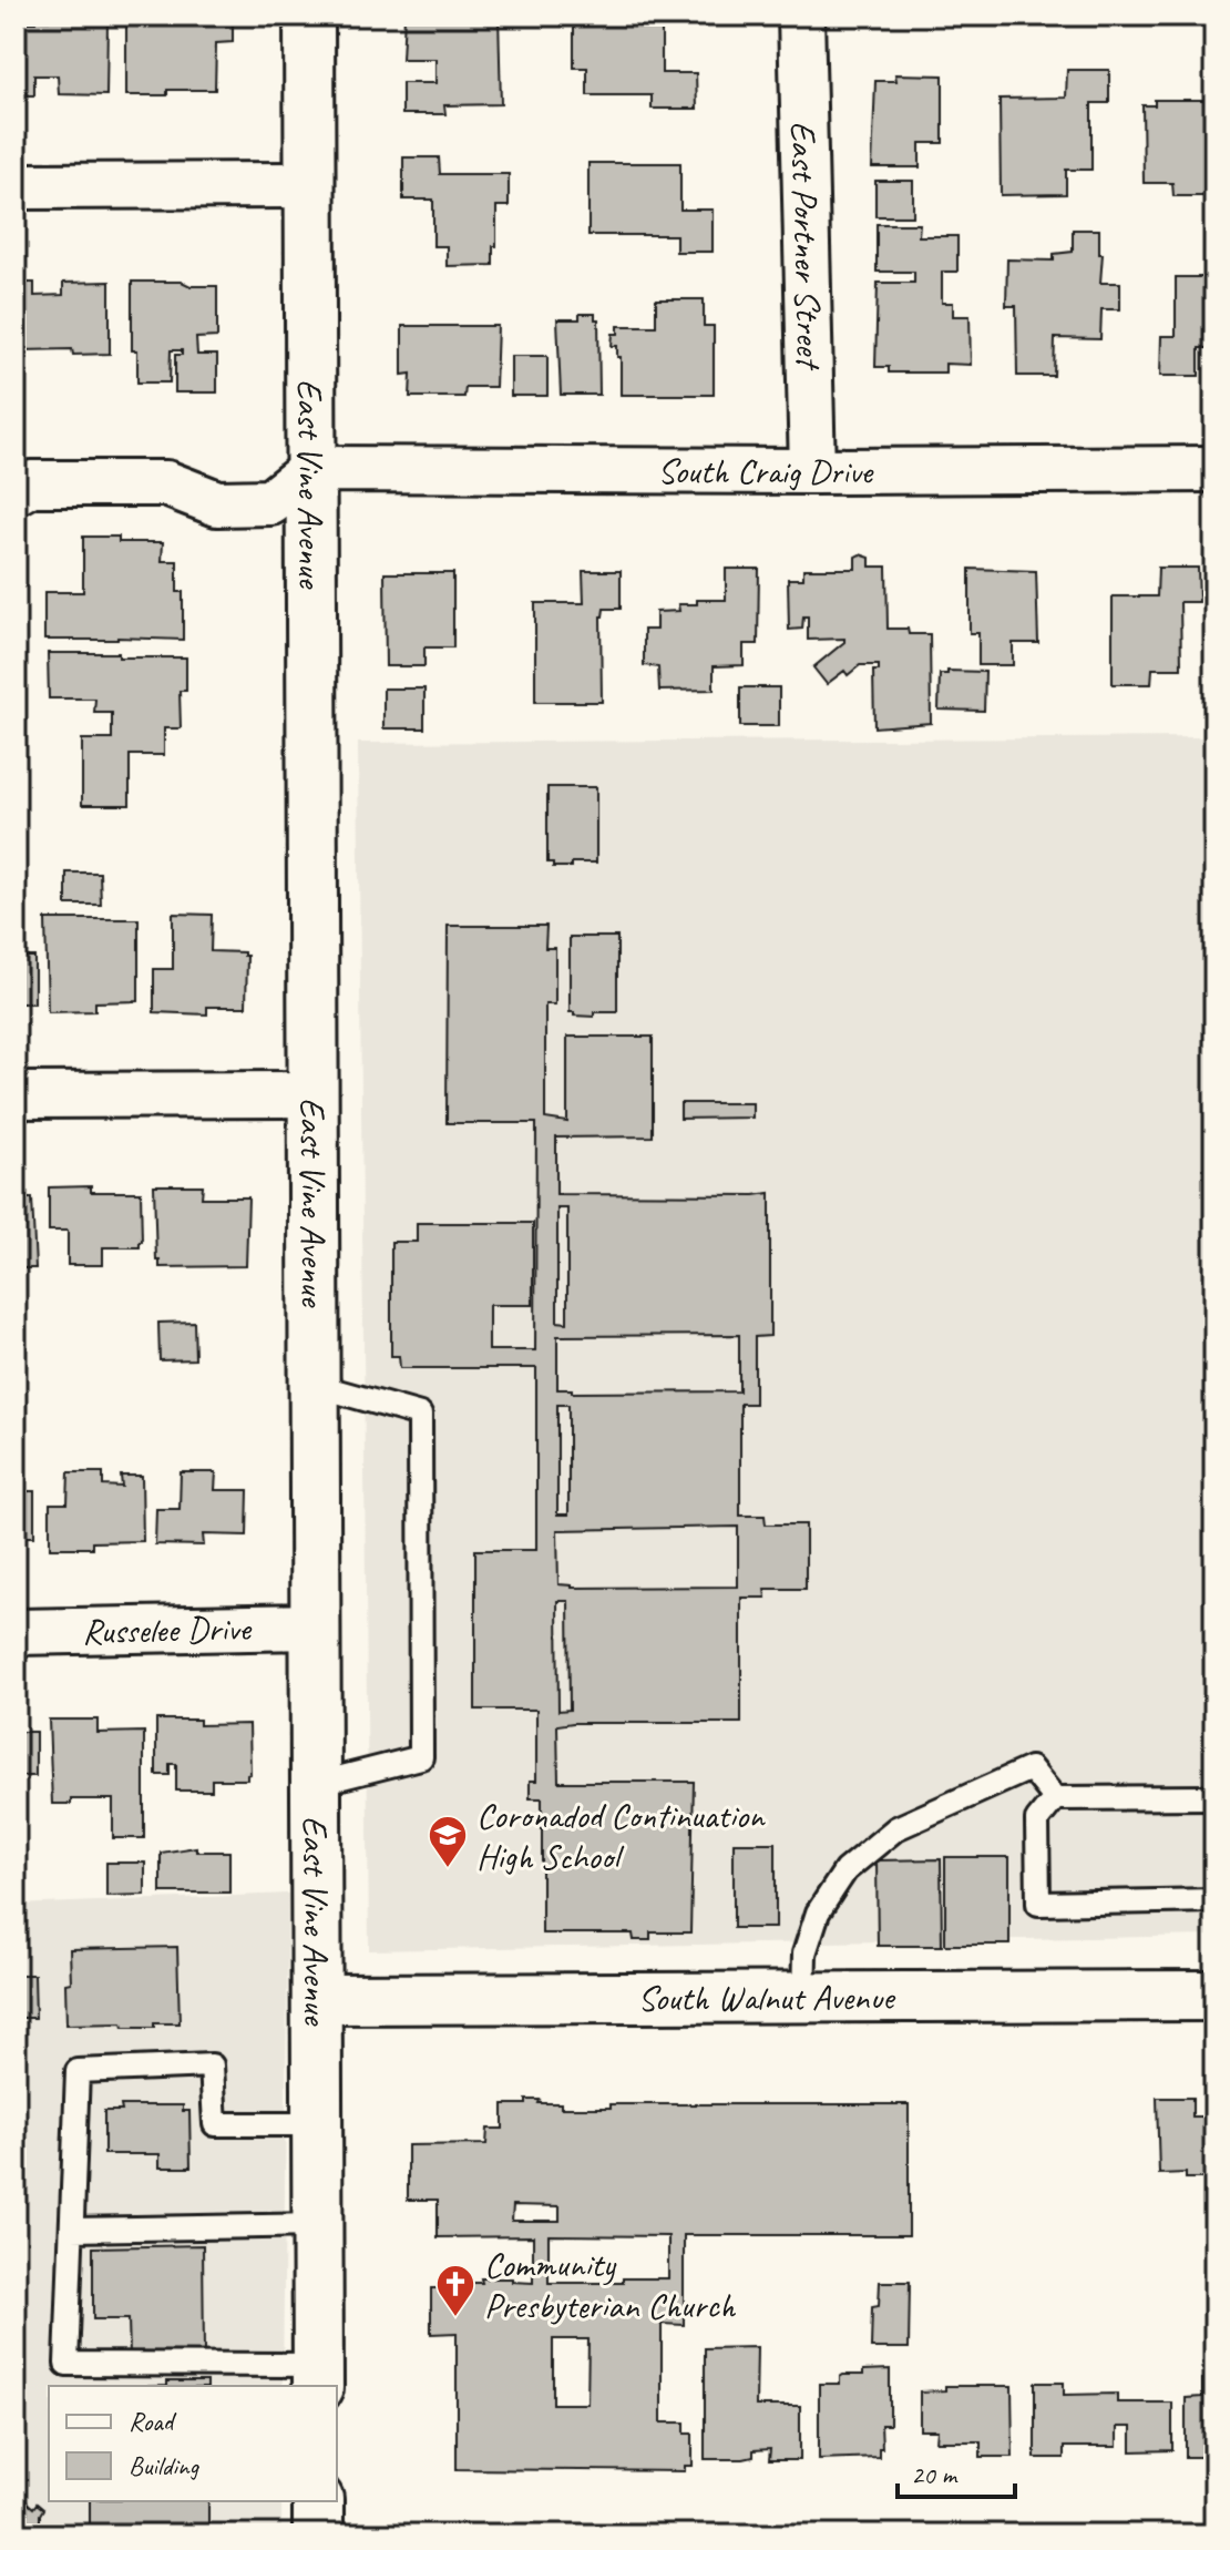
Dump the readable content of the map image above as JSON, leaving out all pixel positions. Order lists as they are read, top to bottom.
{
  "streets": {
    "street": [
      "East Portner Street",
      "South Craig Drive",
      "East Vine Avenue",
      "Russelee Drive",
      "South Walnut Avenue"
    ]
  },
  "crossings": [
    ["East Portner Street", "South Craig Drive"],
    ["South Craig Drive", "East Vine Avenue"],
    ["East Vine Avenue", "Russelee Drive"],
    ["East Vine Avenue", "South Walnut Avenue"]
  ],
  "places": {
    "school or university": ["Coronadod Continuation High School"],
    "church": ["Community Presbyterian Church"]
  },
  "legend": ["Road", "Building"],
  "scale_bar": "20 m"
}
